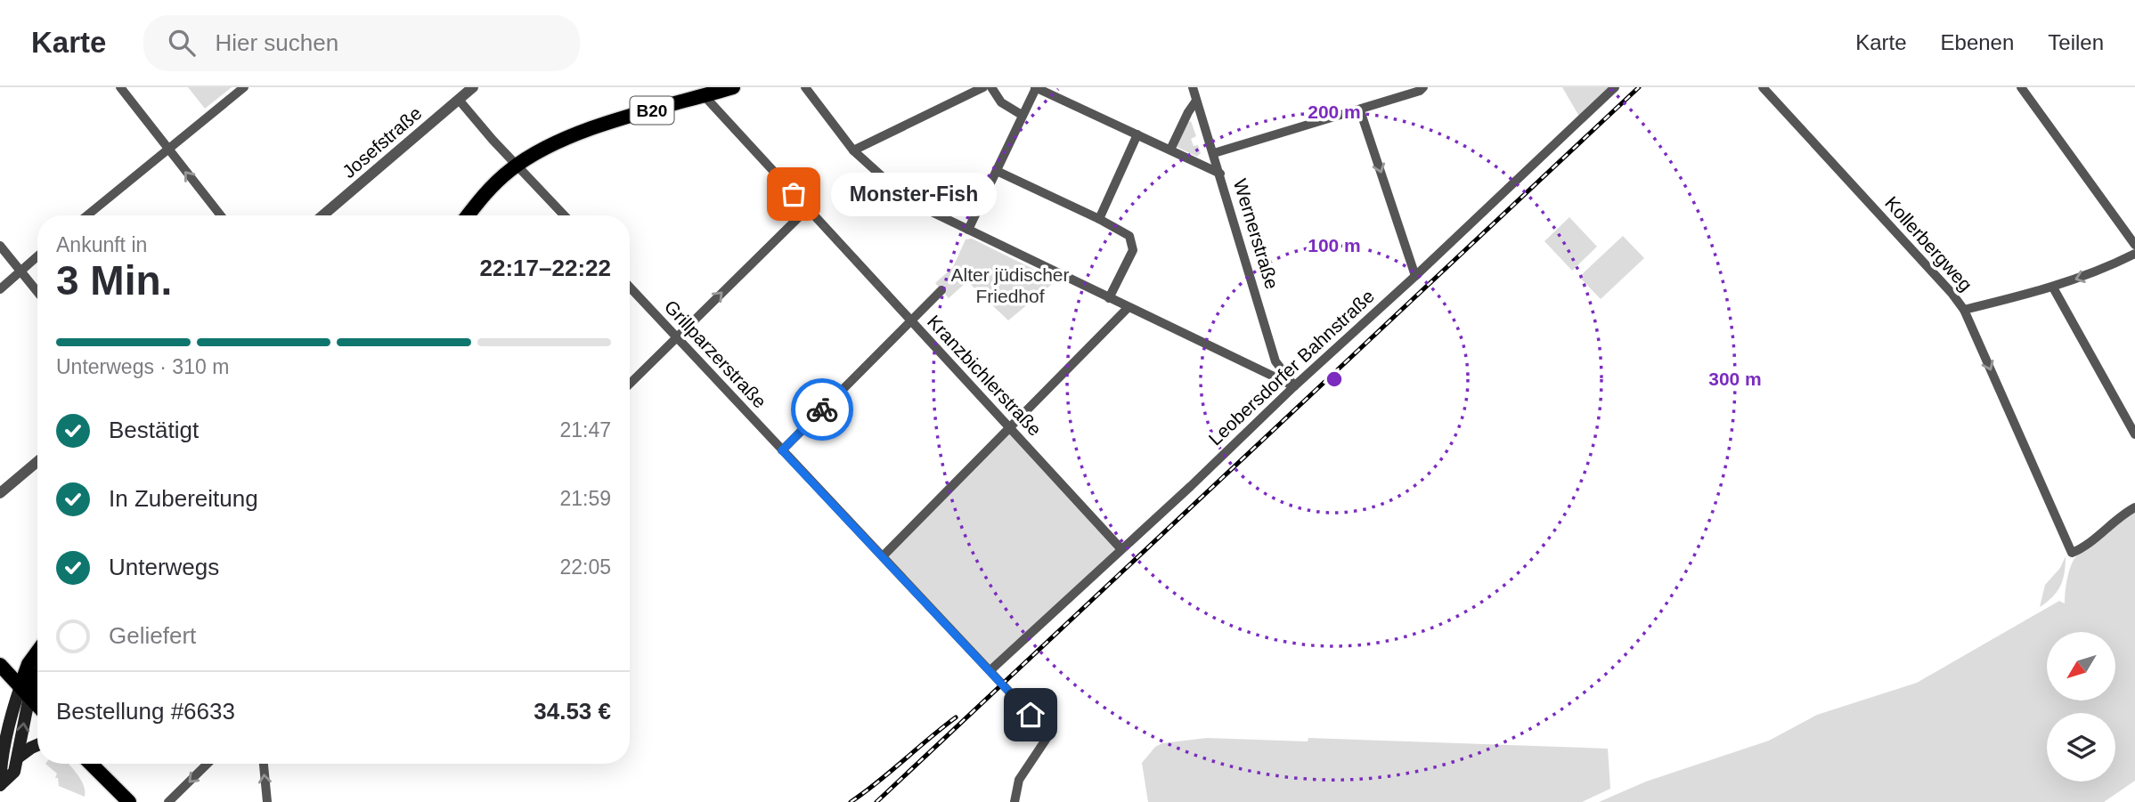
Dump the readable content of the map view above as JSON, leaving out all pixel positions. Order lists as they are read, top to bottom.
{
  "streets": {
    "main road": ["B20"],
    "street": [
      "Josefstraße",
      "Wernerstraße",
      "Kollerbergweg",
      "Grillparzerstraße",
      "Leobersdorfer Bahnstraße",
      "Kranzbichlerstraße"
    ]
  },
  "crossings": [
    ["B20", "Kranzbichlerstraße"],
    ["Wernerstraße", "Leobersdorfer Bahnstraße"],
    ["Grillparzerstraße", "Leobersdorfer Bahnstraße"],
    ["Leobersdorfer Bahnstraße", "Kranzbichlerstraße"]
  ],
  "parks": ["Alter jüdischer Friedhof"],
  "places": ["Monster-Fish"],
  "north": "bottom left",
  "page": {
    "header": "Karte",
    "search": "Hier suchen",
    "nav": ["Karte", "Ebenen", "Teilen"],
    "bubble": "Monster-Fish",
    "heading": ["3 Min.", "Ankunft in", "22:17–22:22"],
    "panel": ["Bestellung #6633", "34.53 €"],
    "bar": "Unterwegs · 310 m",
    "list": [
      ["Bestätigt", "21:47"],
      ["In Zubereitung", "21:59"],
      ["Unterwegs", "22:05"],
      "Geliefert"
    ]
  },
  "rings": ["200 m", "100 m", "300 m"]
}
